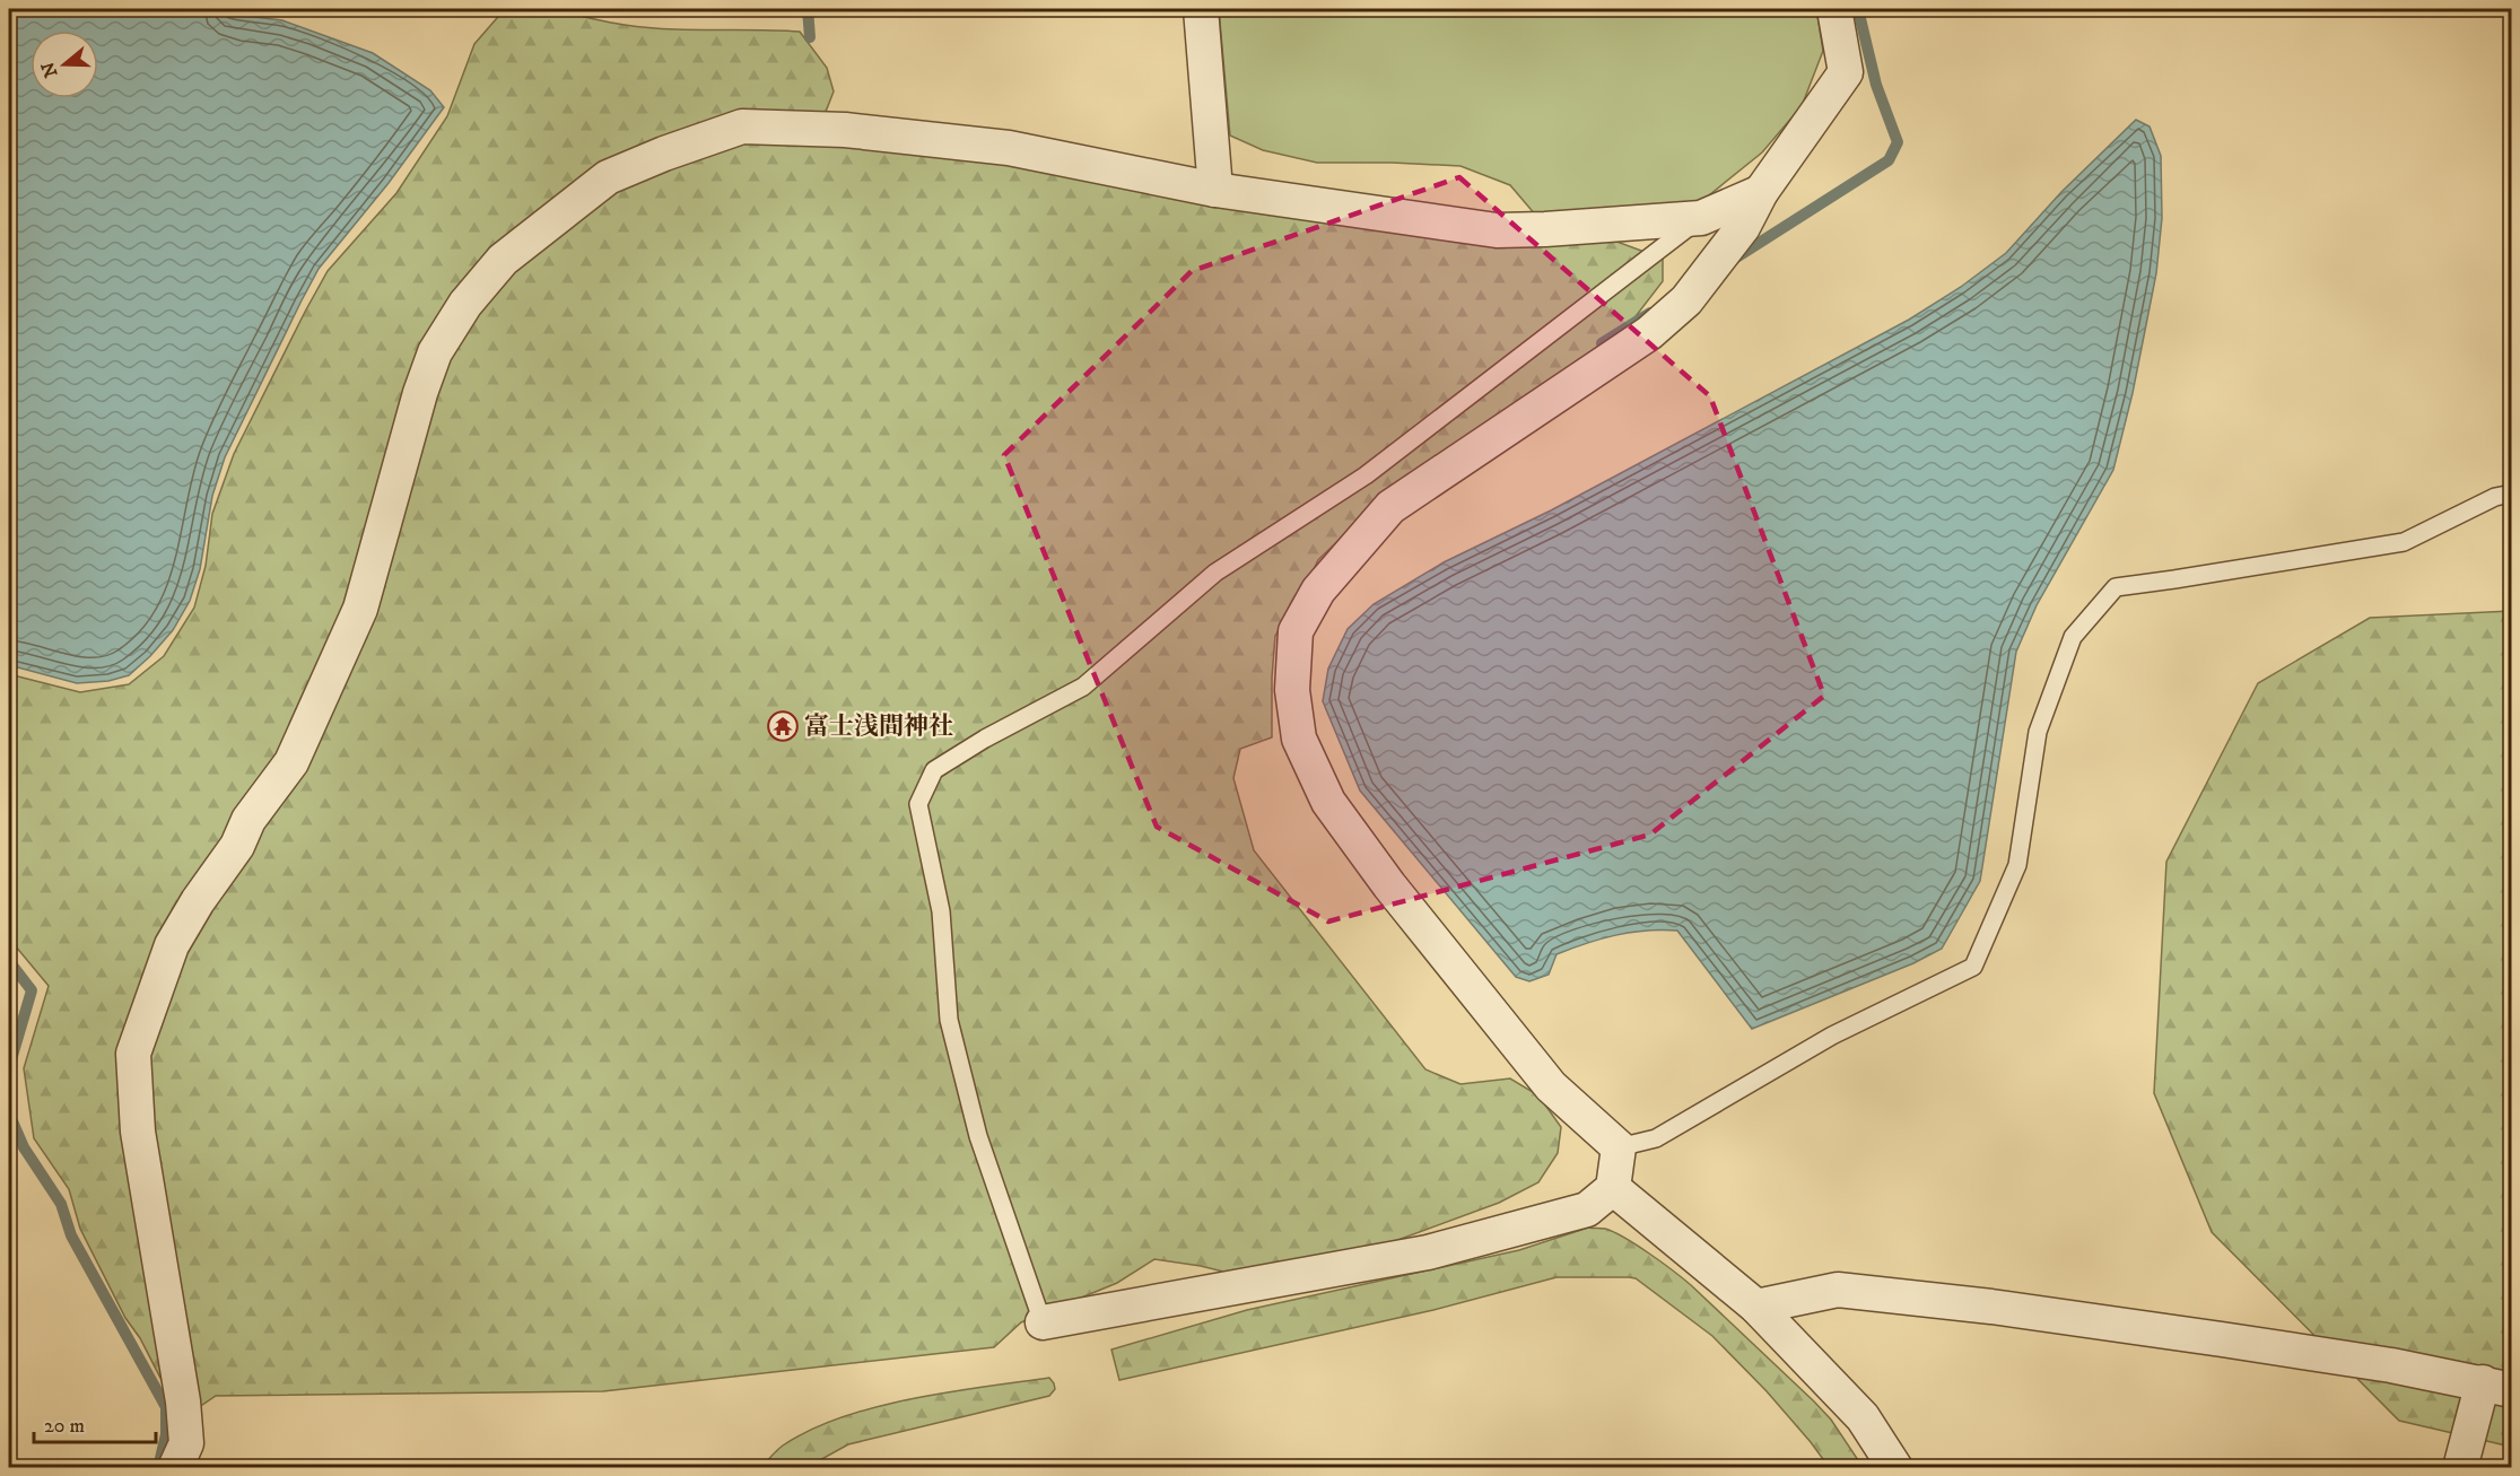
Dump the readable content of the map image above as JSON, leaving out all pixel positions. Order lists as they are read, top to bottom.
{
  "places": {
    "temple": ["富士浅間神社"]
  },
  "scale_bar": "20 m",
  "north": "left"
}
